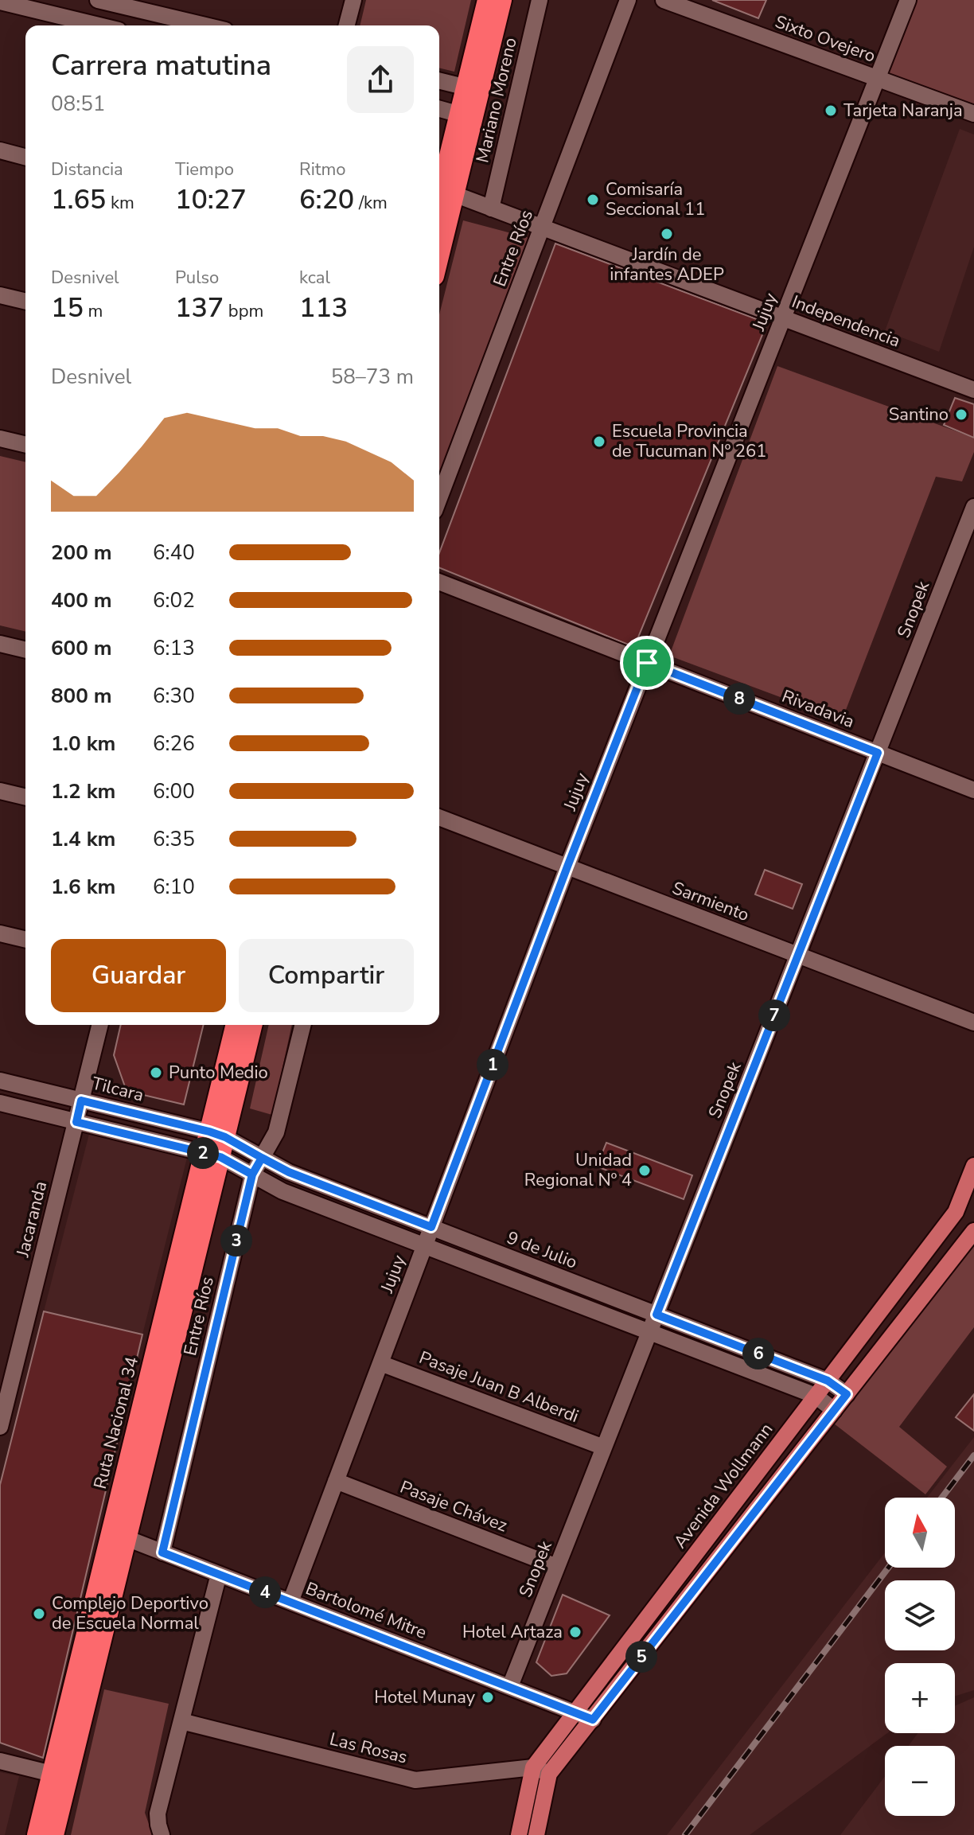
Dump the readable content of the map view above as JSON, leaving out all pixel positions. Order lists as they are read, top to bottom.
{
  "streets": {
    "highway": ["Ruta Nacional 34"],
    "main road": ["Avenida Wollmann"],
    "street": [
      "Sixto Ovejero",
      "Mariano Moreno",
      "Entre Ríos",
      "Jujuy",
      "Independencia",
      "Snopek",
      "Rivadavia",
      "Sarmiento",
      "Tilcara",
      "Jacaranda",
      "9 de Julio",
      "Pasaje Juan B Alberdi",
      "Pasaje Chávez",
      "Bartolomé Mitre",
      "Las Rosas"
    ]
  },
  "crossings": [
    ["Sixto Ovejero", "Jujuy"],
    ["Mariano Moreno", "Independencia"],
    ["Entre Ríos", "Independencia"],
    ["Entre Ríos", "9 de Julio"],
    ["Entre Ríos", "Bartolomé Mitre"],
    ["Jujuy", "Independencia"],
    ["Jujuy", "Rivadavia"],
    ["Jujuy", "Sarmiento"],
    ["Jujuy", "9 de Julio"],
    ["Jujuy", "Pasaje Juan B Alberdi"],
    ["Jujuy", "Pasaje Chávez"],
    ["Jujuy", "Bartolomé Mitre"],
    ["Snopek", "Rivadavia"],
    ["Snopek", "Sarmiento"],
    ["Snopek", "9 de Julio"],
    ["Snopek", "Pasaje Juan B Alberdi"],
    ["Snopek", "Pasaje Chávez"],
    ["Snopek", "Bartolomé Mitre"],
    ["Tilcara", "Jacaranda"],
    ["Tilcara", "9 de Julio"],
    ["Tilcara", "Ruta Nacional 34"],
    ["9 de Julio", "Ruta Nacional 34"],
    ["9 de Julio", "Avenida Wollmann"],
    ["Ruta Nacional 34", "Bartolomé Mitre"],
    ["Avenida Wollmann", "Bartolomé Mitre"],
    ["Avenida Wollmann", "Las Rosas"]
  ],
  "places": [
    "Tarjeta Naranja",
    "Comisaría Seccional 11",
    "Jardín de infantes ADEP",
    "Santino",
    "Escuela Provincia de Tucuman Nº 261",
    "Punto Medio",
    "Unidad Regional Nº 4",
    "Complejo Deportivo de Escuela Normal",
    "Hotel Artaza",
    "Hotel Munay"
  ],
  "north": "top",
  "page": {
    "heading": ["Carrera matutina", "08:51"],
    "stats": [
      ["Distancia", "1.65 km"],
      ["Tiempo", "10:27"],
      ["Ritmo", "6:20 /km"],
      ["Desnivel", "15 m"],
      ["Pulso", "137 bpm"],
      ["kcal", "113"]
    ],
    "chart": ["Desnivel", "58–73 m"],
    "list": [
      {
        "name": "200 m",
        "note": "6:40"
      },
      {
        "name": "400 m",
        "note": "6:02"
      },
      {
        "name": "600 m",
        "note": "6:13"
      },
      {
        "name": "800 m",
        "note": "6:30"
      },
      {
        "name": "1.0 km",
        "note": "6:26"
      },
      {
        "name": "1.2 km",
        "note": "6:00"
      },
      {
        "name": "1.4 km",
        "note": "6:35"
      },
      {
        "name": "1.6 km",
        "note": "6:10"
      }
    ],
    "pins": [
      "8",
      "7",
      "1",
      "2",
      "3",
      "6",
      "4",
      "5"
    ],
    "buttons": ["Guardar", "Compartir"],
    "map_buttons": ["+", "−"]
  }
}
